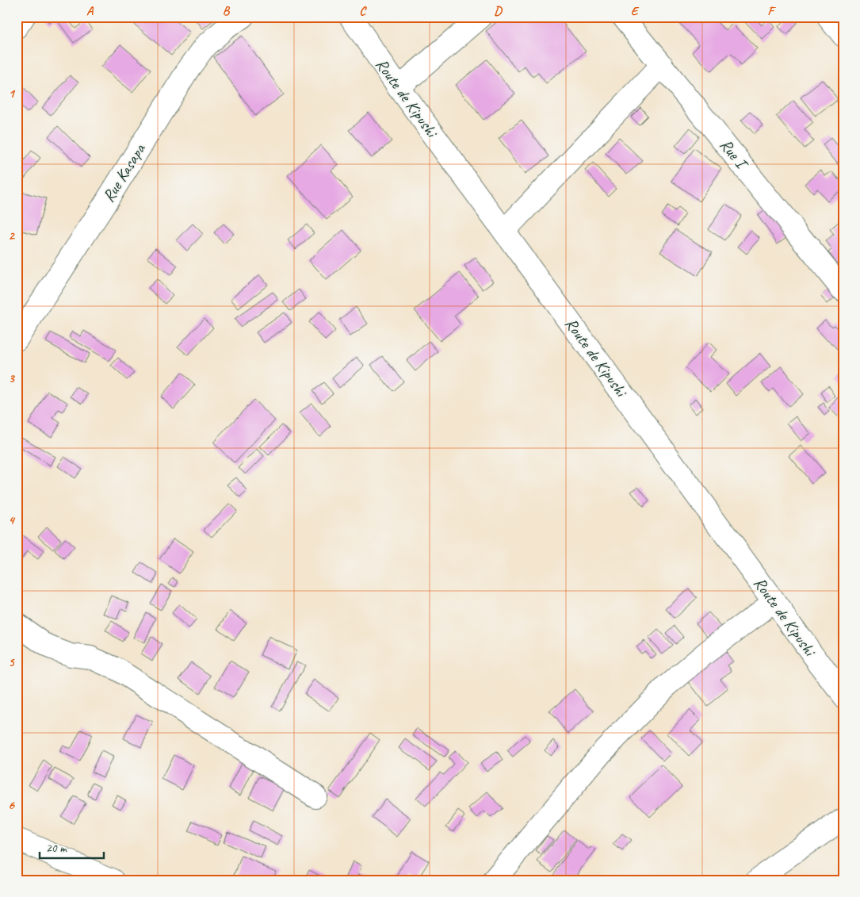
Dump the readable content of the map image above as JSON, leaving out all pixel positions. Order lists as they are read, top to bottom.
{
  "streets": {
    "street": ["Route de Kipushi", "Rue I", "Rue Kasapa"]
  },
  "scale_bar": "20 m",
  "grid": {
    "columns": [
      "A",
      "B",
      "C",
      "D",
      "E",
      "F"
    ],
    "rows": [
      "1",
      "2",
      "3",
      "4",
      "5",
      "6"
    ]
  }
}
